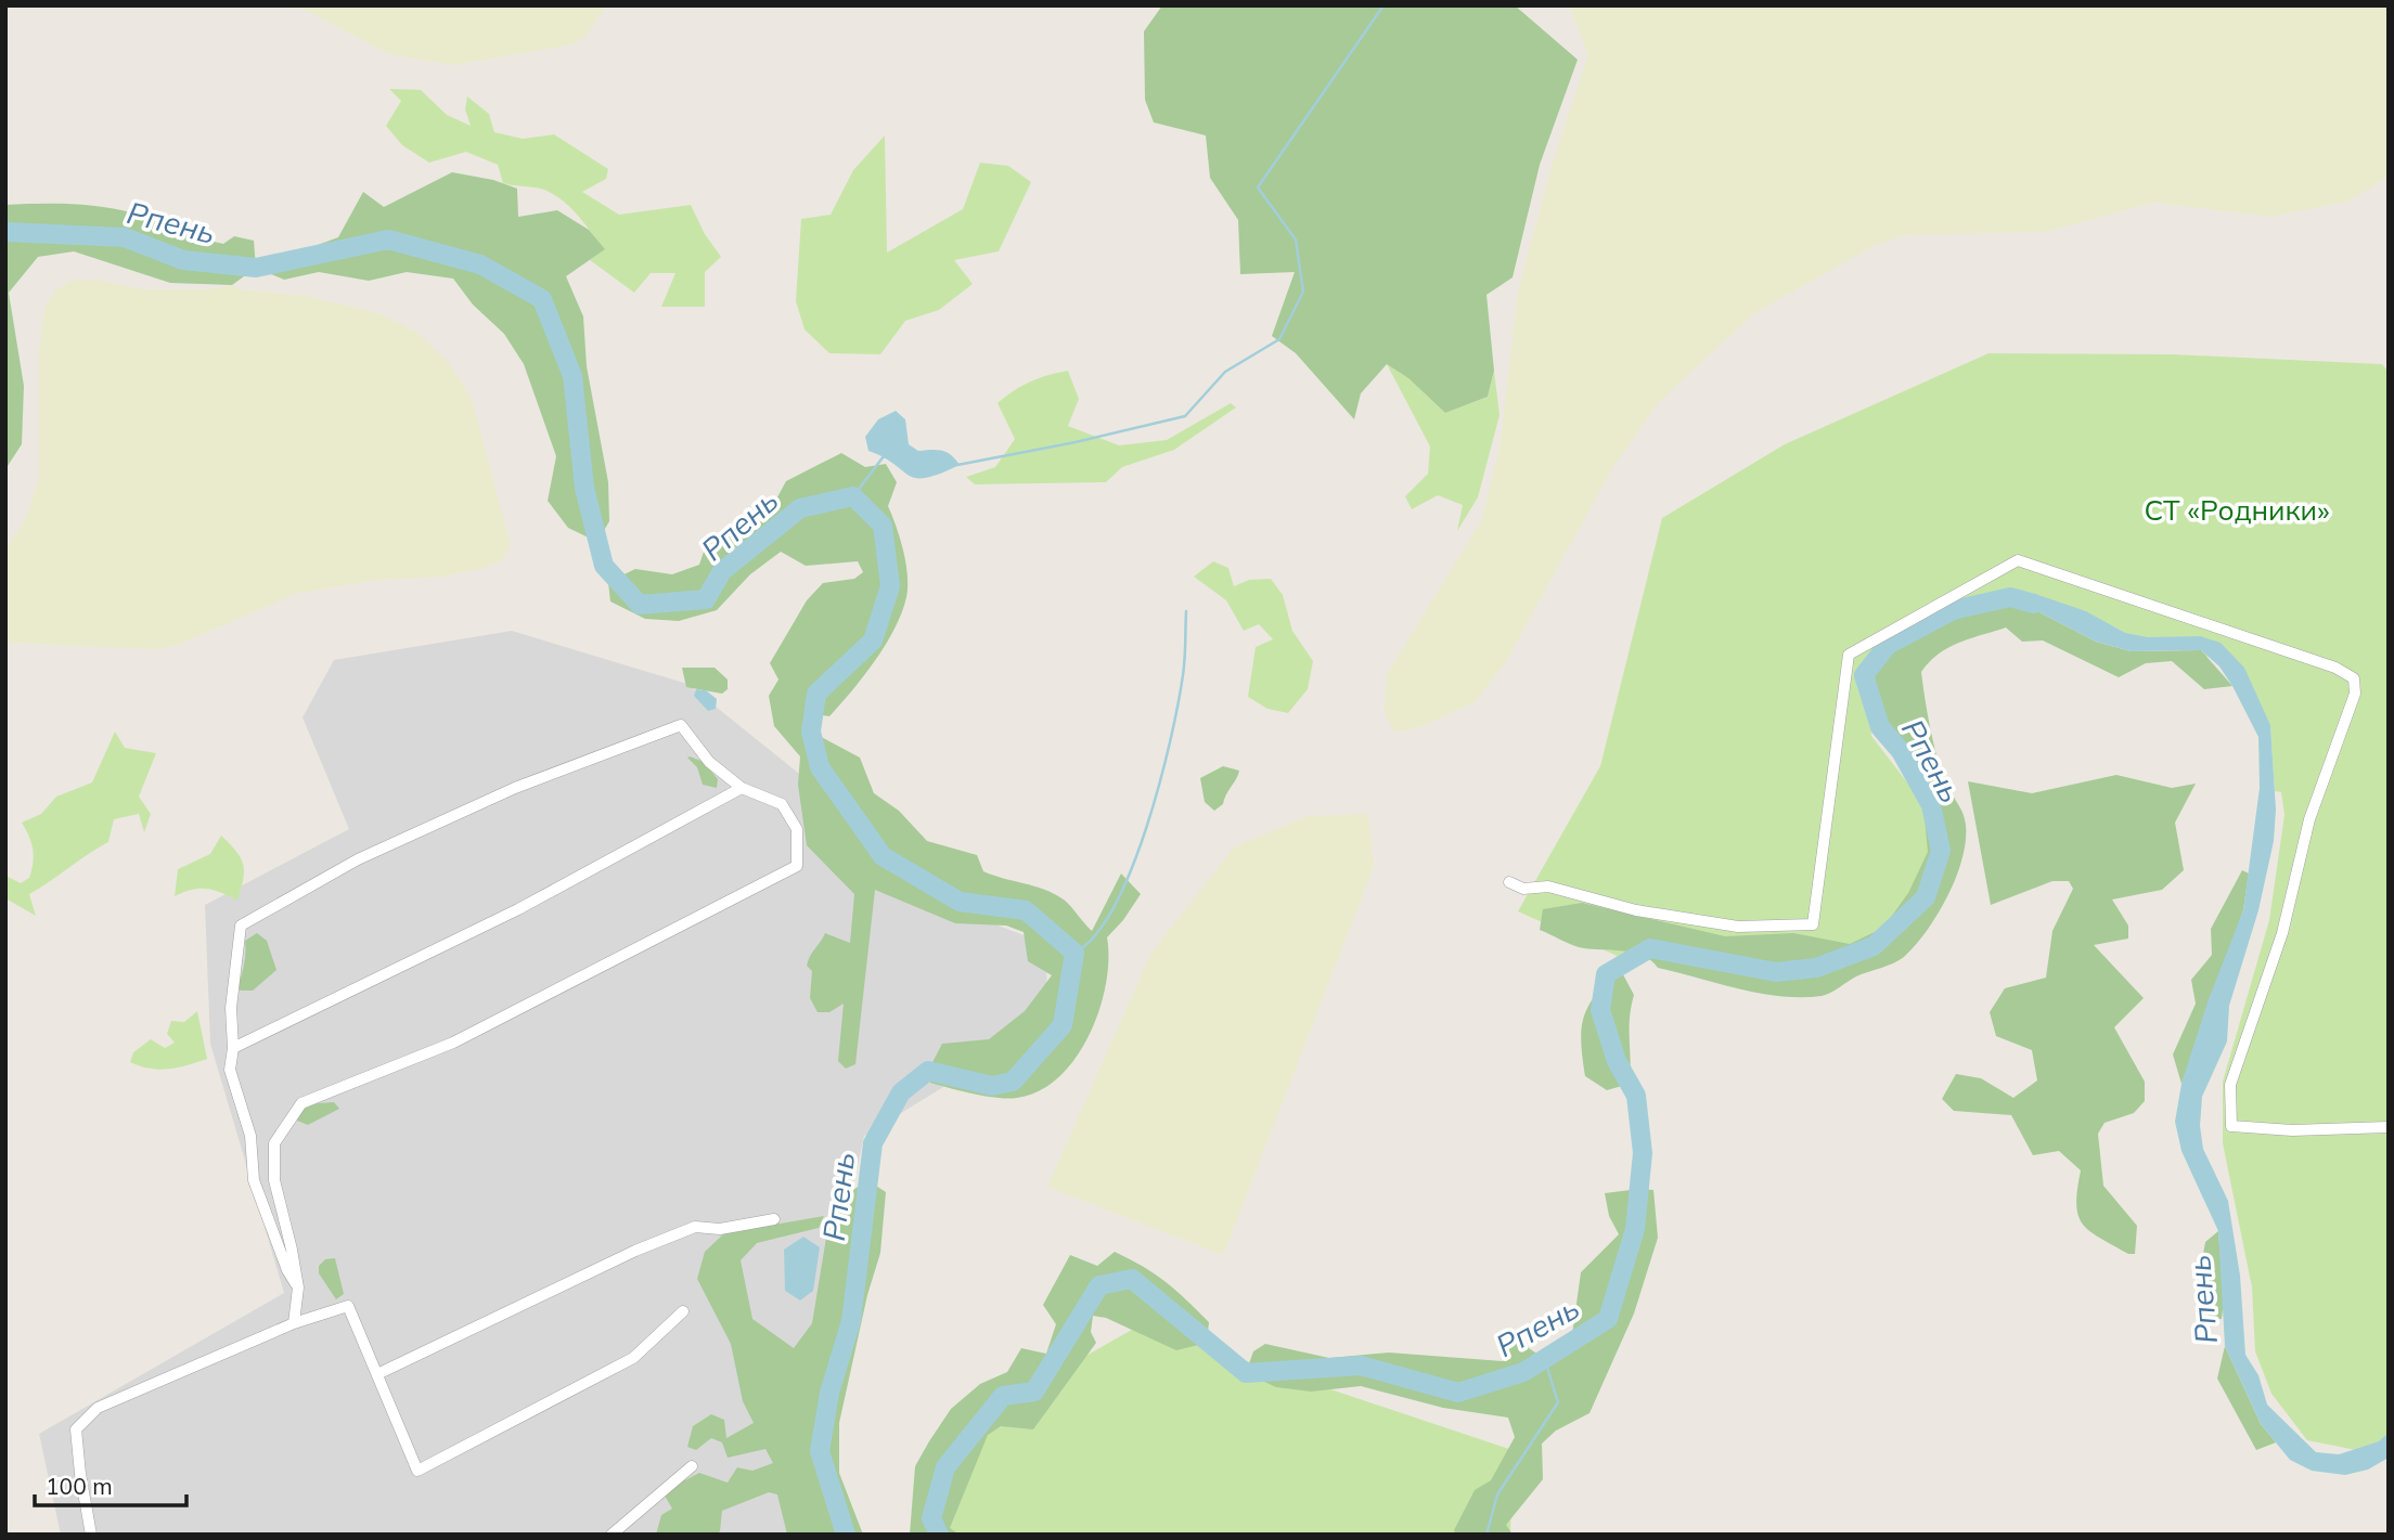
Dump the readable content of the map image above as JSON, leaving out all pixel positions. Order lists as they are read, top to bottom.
{
  "water": ["Рпень"],
  "parks": ["СТ «Родники»"],
  "scale_bar": "100 m"
}
